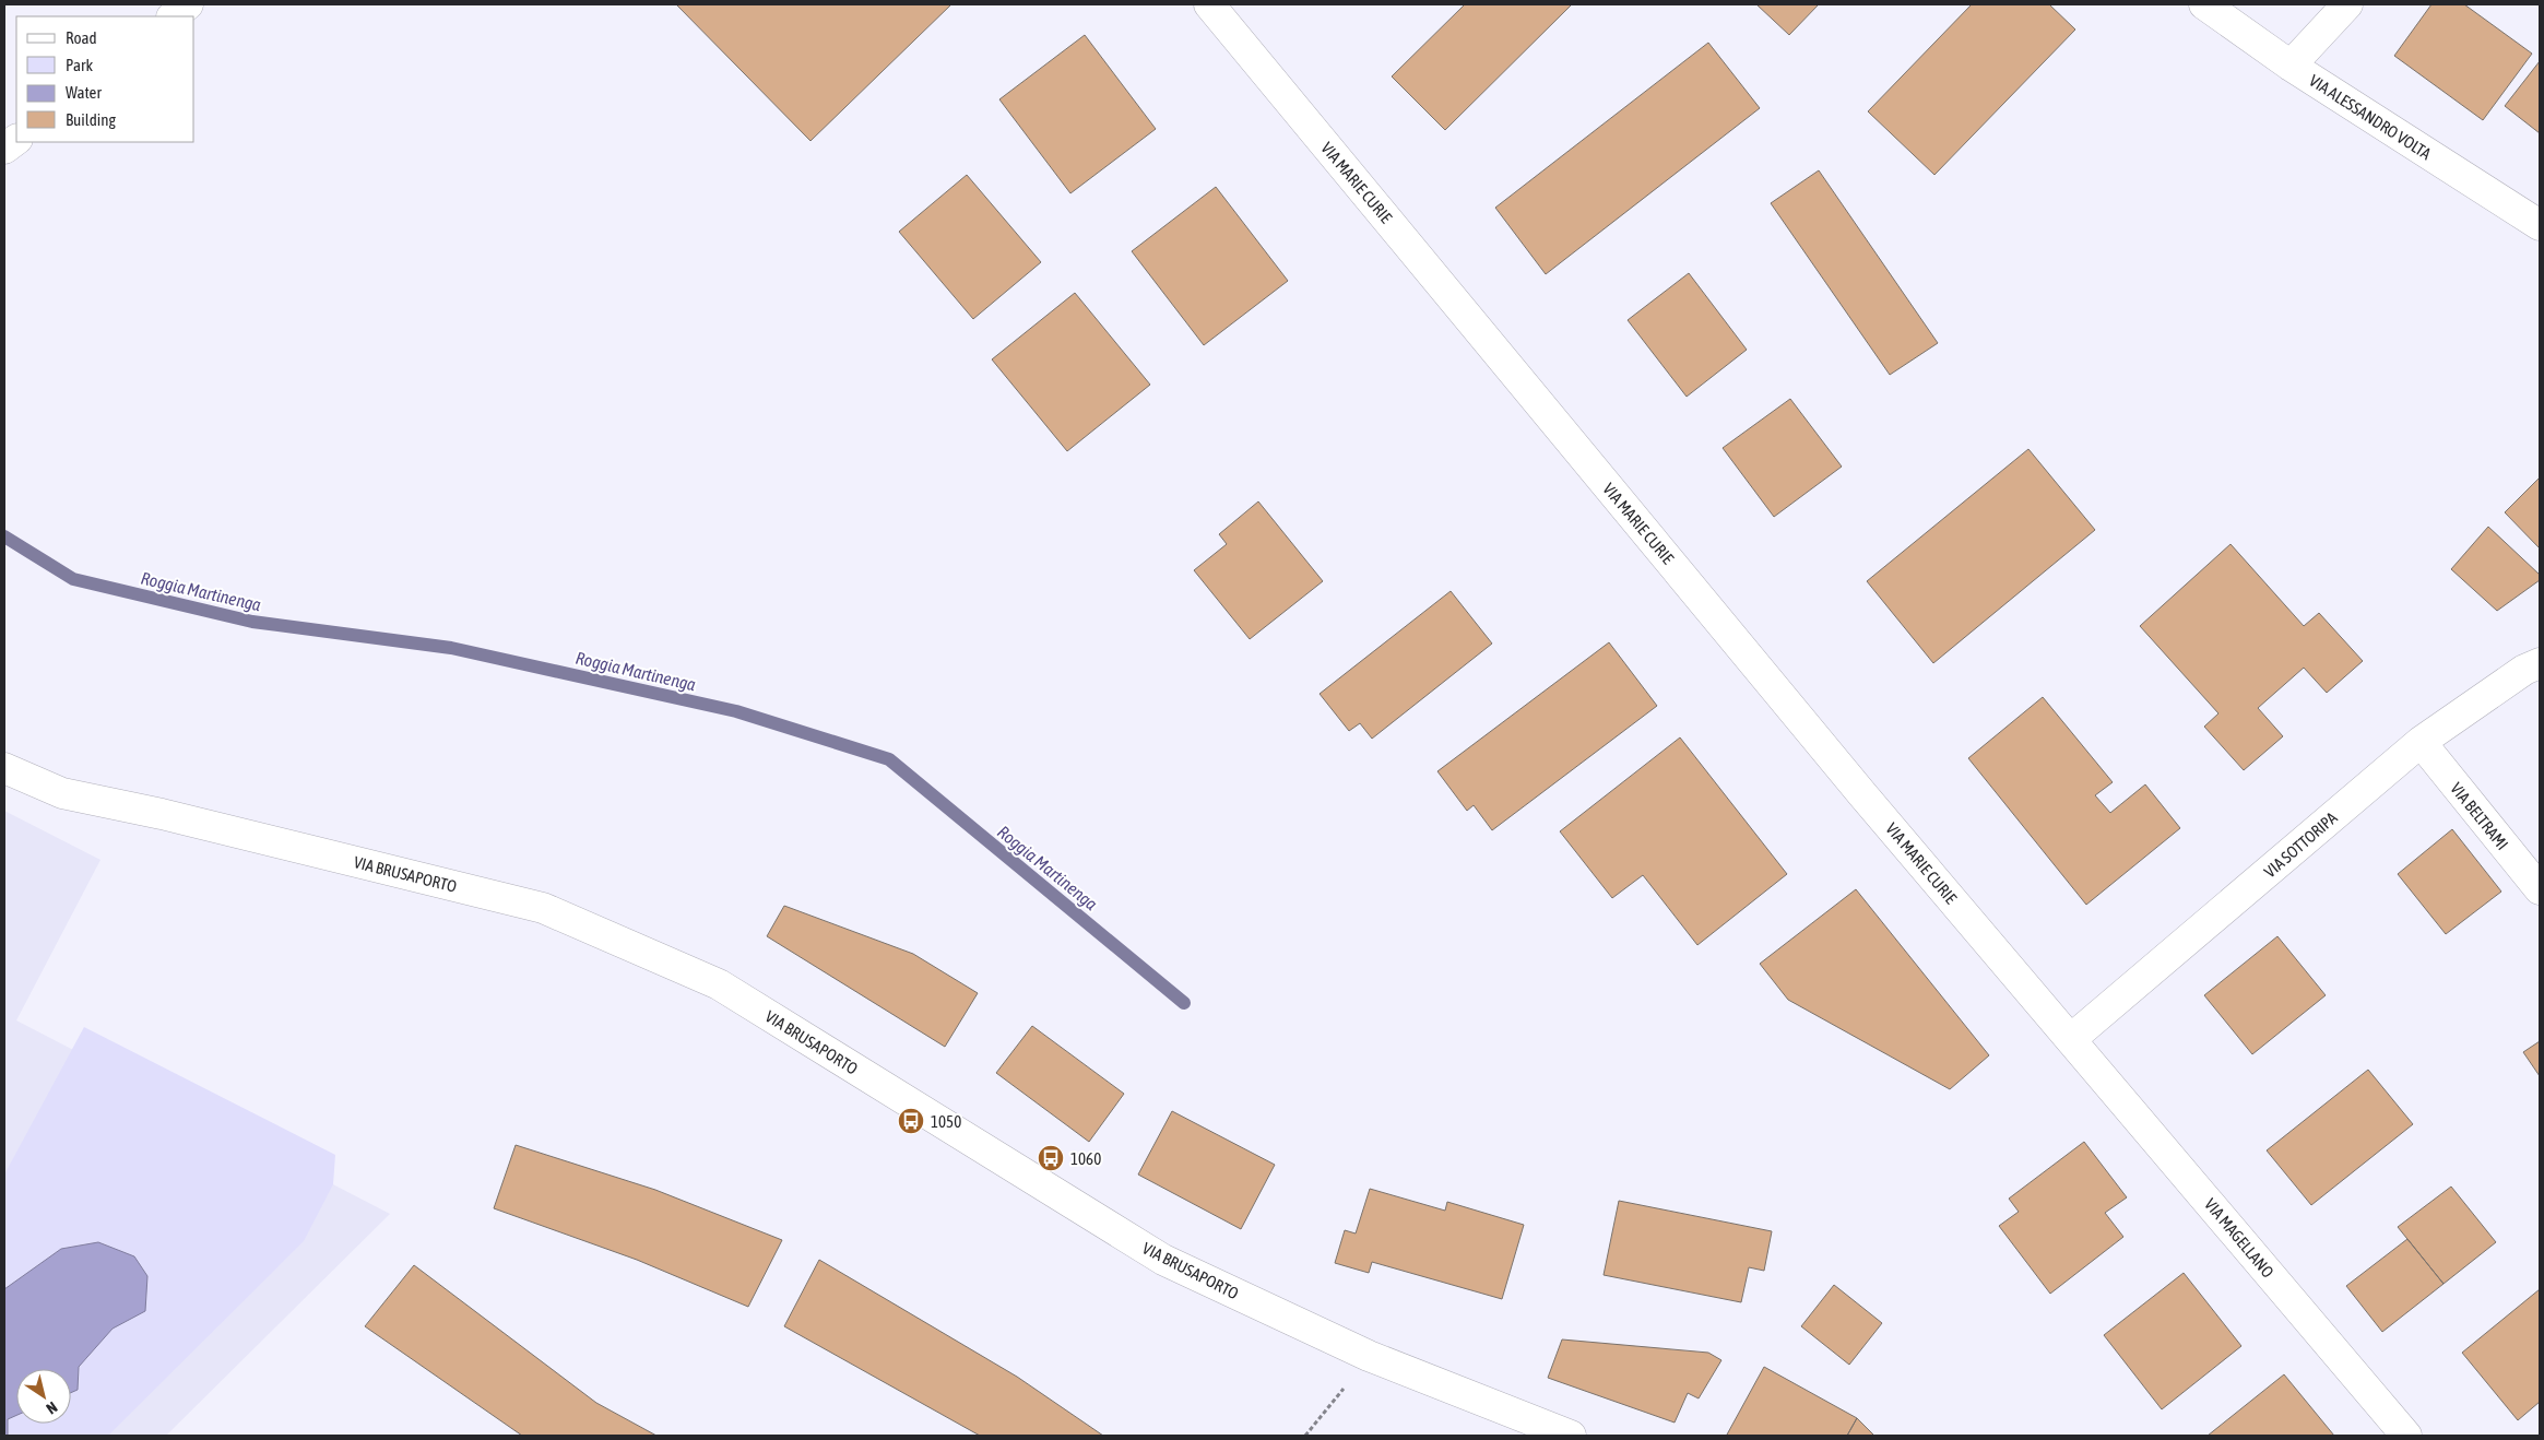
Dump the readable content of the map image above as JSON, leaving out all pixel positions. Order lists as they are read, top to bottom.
{
  "streets": {
    "street": [
      "VIA ALESSANDRO VOLTA",
      "VIA MARIE CURIE",
      "VIA BELTRAMI",
      "VIA SOTTORIPA",
      "VIA BRUSAPORTO",
      "VIA MAGELLANO"
    ]
  },
  "crossings": [
    ["VIA MARIE CURIE", "VIA SOTTORIPA"],
    ["VIA MARIE CURIE", "VIA MAGELLANO"],
    ["VIA BELTRAMI", "VIA SOTTORIPA"],
    ["VIA SOTTORIPA", "VIA MAGELLANO"]
  ],
  "water": ["Roggia Martinenga"],
  "places": {
    "bus stop": ["1050", "1060"]
  },
  "legend": [
    "Road",
    "Park",
    "Water",
    "Building"
  ],
  "north": "bottom right"
}
